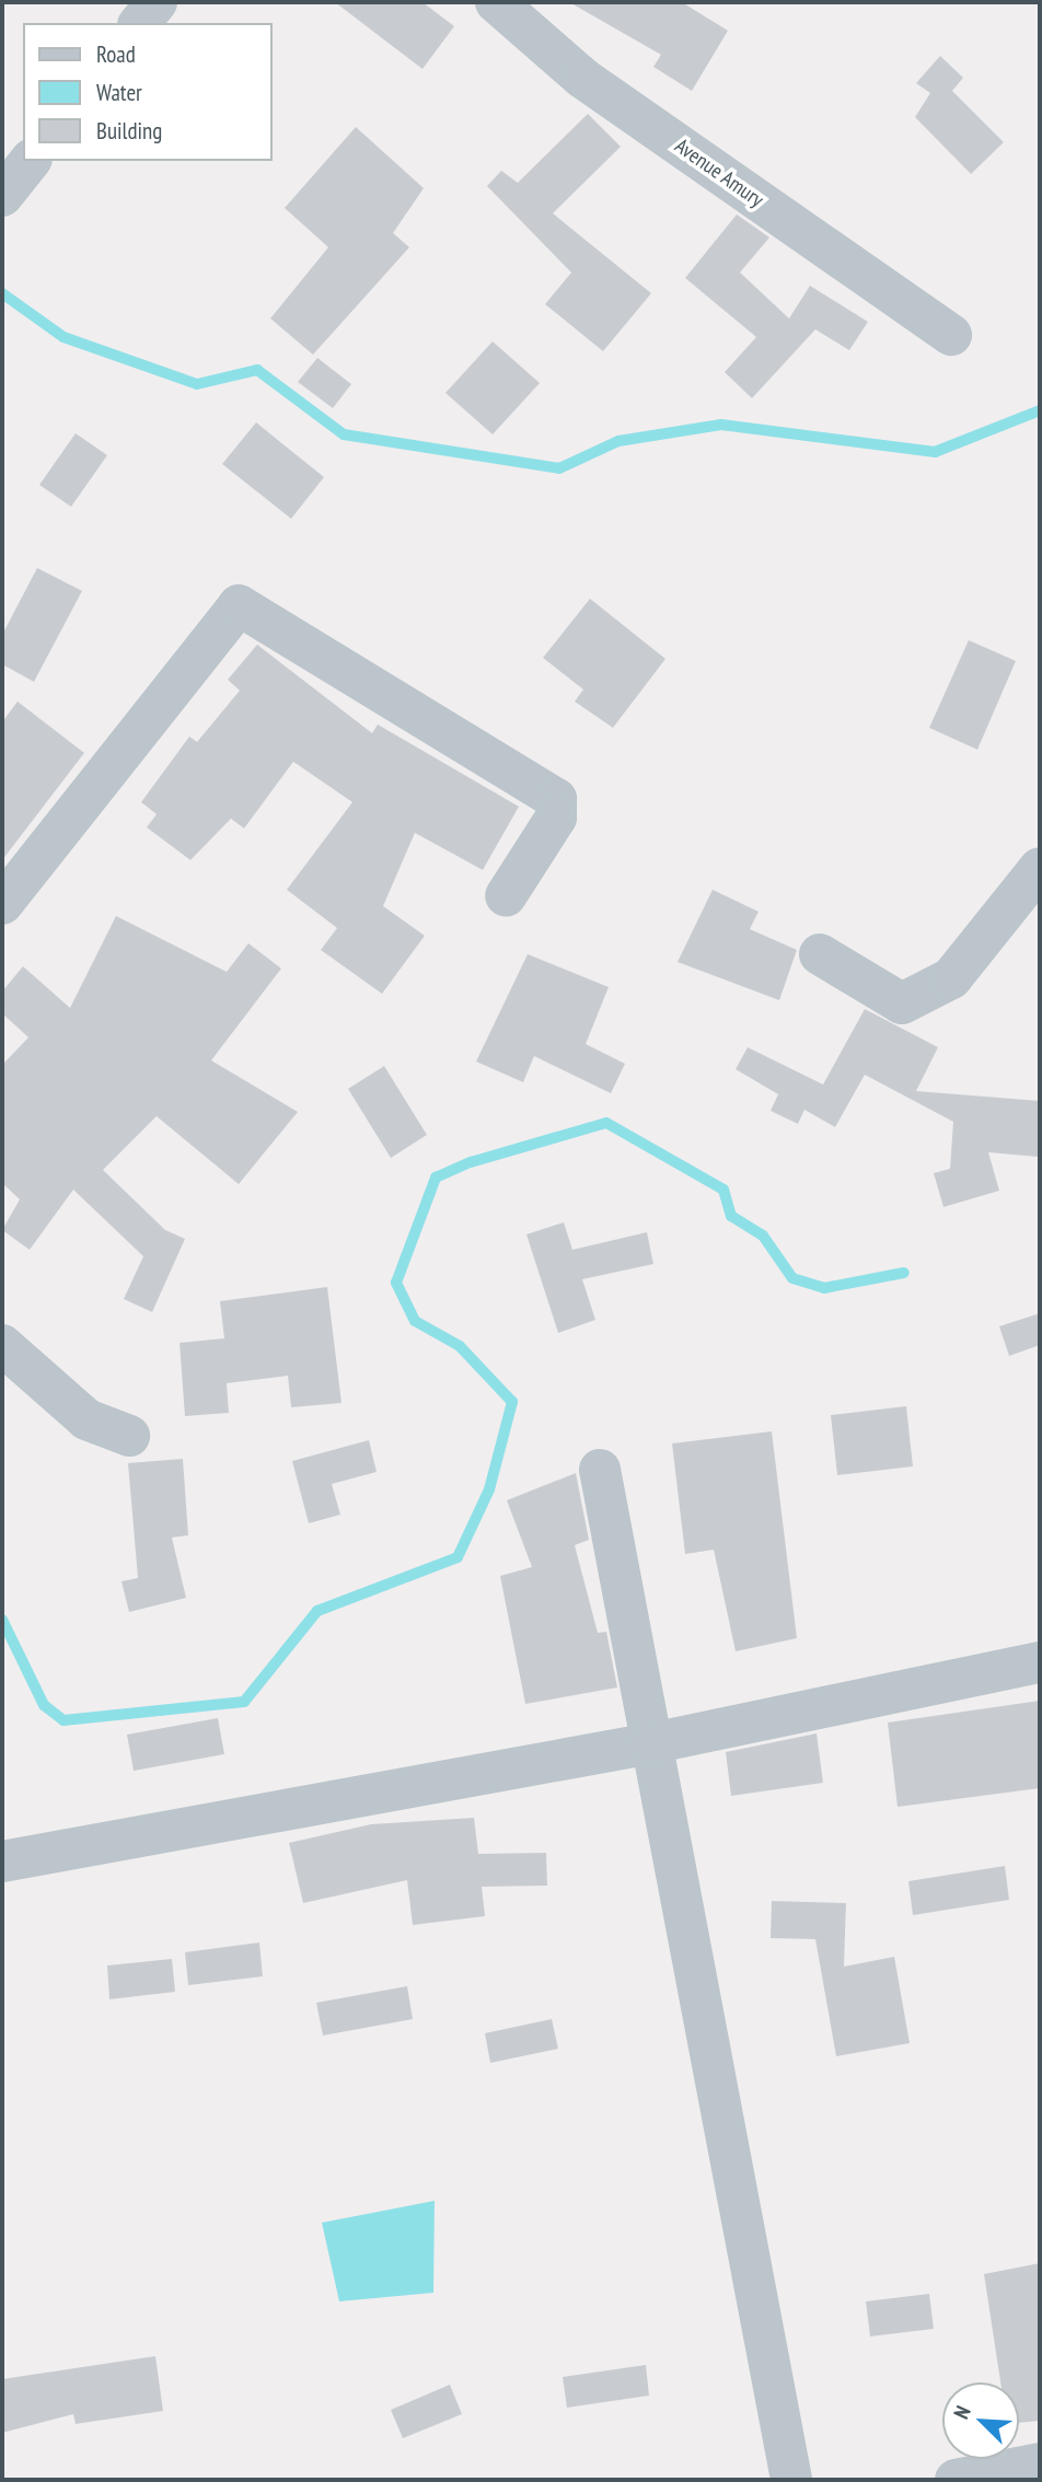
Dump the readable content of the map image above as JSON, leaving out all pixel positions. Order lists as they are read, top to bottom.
{
  "streets": {
    "street": ["Avenue Amury"]
  },
  "legend": ["Road", "Water", "Building"],
  "north": "top left"
}
